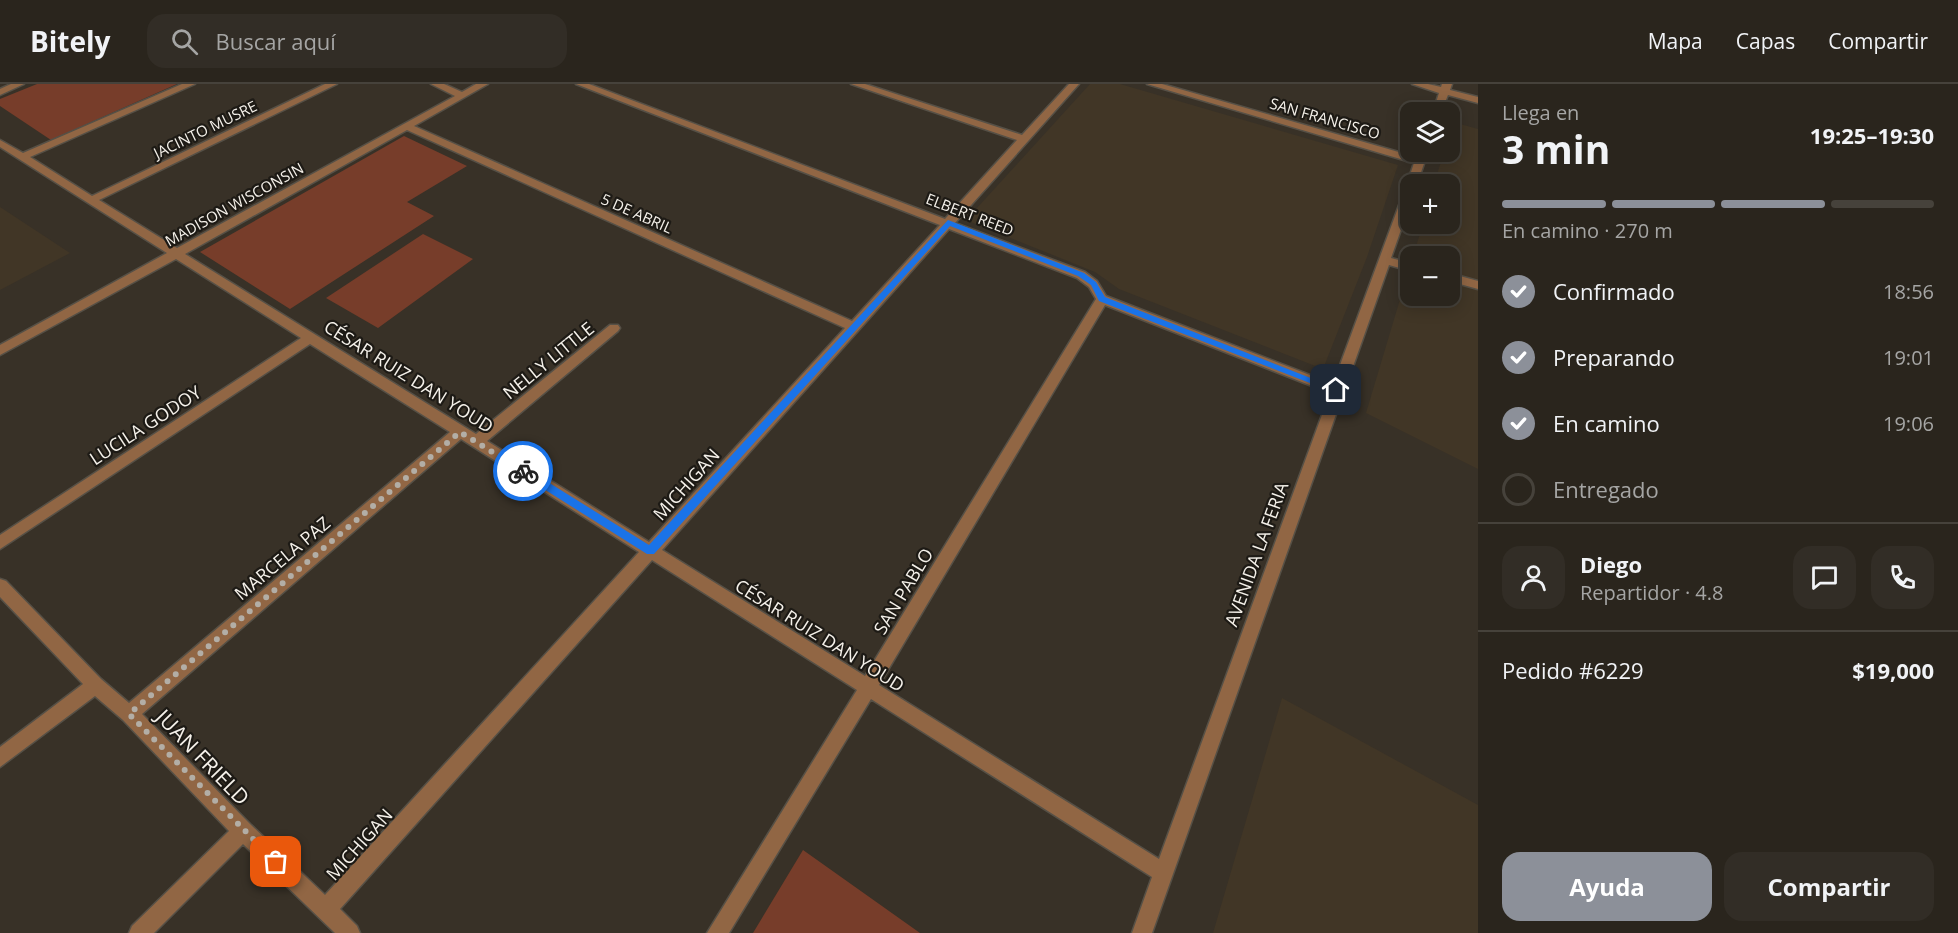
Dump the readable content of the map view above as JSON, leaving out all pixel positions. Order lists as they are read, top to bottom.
{
  "streets": {
    "street": [
      "SAN FRANCISCO",
      "JACINTO MUSRE",
      "MADISON WISCONSIN",
      "5 DE ABRIL",
      "ELBERT REED",
      "NELLY LITTLE",
      "CÉSAR RUIZ DAN YOUD",
      "LUCILA GODOY",
      "MICHIGAN",
      "AVENIDA LA FERIA",
      "MARCELA PAZ",
      "SAN PABLO",
      "JUAN FRIELD"
    ]
  },
  "crossings": [
    ["JACINTO MUSRE", "CÉSAR RUIZ DAN YOUD"],
    ["MADISON WISCONSIN", "5 DE ABRIL"],
    ["MADISON WISCONSIN", "CÉSAR RUIZ DAN YOUD"],
    ["5 DE ABRIL", "MICHIGAN"],
    ["ELBERT REED", "MICHIGAN"],
    ["ELBERT REED", "AVENIDA LA FERIA"],
    ["ELBERT REED", "SAN PABLO"],
    ["NELLY LITTLE", "CÉSAR RUIZ DAN YOUD"],
    ["CÉSAR RUIZ DAN YOUD", "LUCILA GODOY"],
    ["CÉSAR RUIZ DAN YOUD", "MICHIGAN"],
    ["CÉSAR RUIZ DAN YOUD", "AVENIDA LA FERIA"],
    ["CÉSAR RUIZ DAN YOUD", "MARCELA PAZ"],
    ["CÉSAR RUIZ DAN YOUD", "SAN PABLO"],
    ["MICHIGAN", "JUAN FRIELD"],
    ["MARCELA PAZ", "JUAN FRIELD"]
  ],
  "page": {
    "header": "Bitely",
    "search": "Buscar aquí",
    "nav": ["Mapa", "Capas", "Compartir"],
    "heading": ["3 min", "Llega en", "19:25–19:30"],
    "panel": [
      "Diego",
      "Repartidor · 4.8",
      "Pedido #6229",
      "$19,000"
    ],
    "map_buttons": ["+", "−"],
    "bar": "En camino · 270 m",
    "list": [
      ["Confirmado", "18:56"],
      ["Preparando", "19:01"],
      ["En camino", "19:06"],
      "Entregado"
    ],
    "buttons": ["Ayuda", "Compartir"]
  }
}
